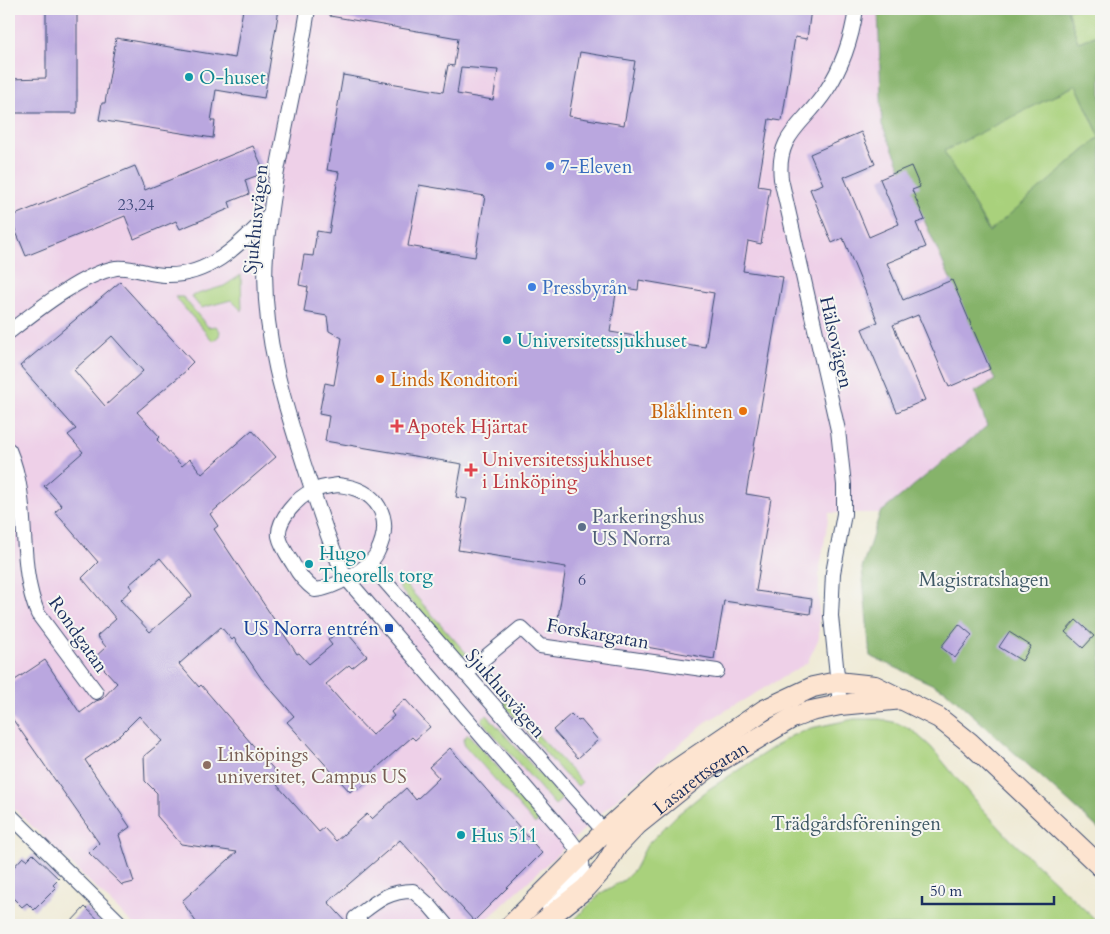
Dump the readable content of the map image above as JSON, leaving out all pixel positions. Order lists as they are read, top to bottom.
{
  "streets": {
    "main road": ["Lasarettsgatan"],
    "street": [
      "Sjukhusvägen",
      "Hälsovägen",
      "Forskargatan",
      "Rondgatan"
    ]
  },
  "crossings": [
    ["Sjukhusvägen", "Forskargatan"],
    ["Sjukhusvägen", "Lasarettsgatan"],
    ["Hälsovägen", "Lasarettsgatan"]
  ],
  "parks": ["Magistratshagen", "Trädgårdsföreningen"],
  "places": {
    "other": [
      "O-huset",
      "7-Eleven",
      "Pressbyrån",
      "Universitetssjukhuset",
      "Linds Konditori",
      "Blåklinten",
      "Parkeringshus US Norra",
      "Hugo Theorells torg",
      "Linköpings universitet, Campus US",
      "Hus 511"
    ],
    "health": ["Apotek Hjärtat", "Universitetssjukhuset i Linköping"],
    "transit": ["US Norra entrén"]
  },
  "house_numbers": ["23,24", "6"],
  "scale_bar": "50 m"
}
